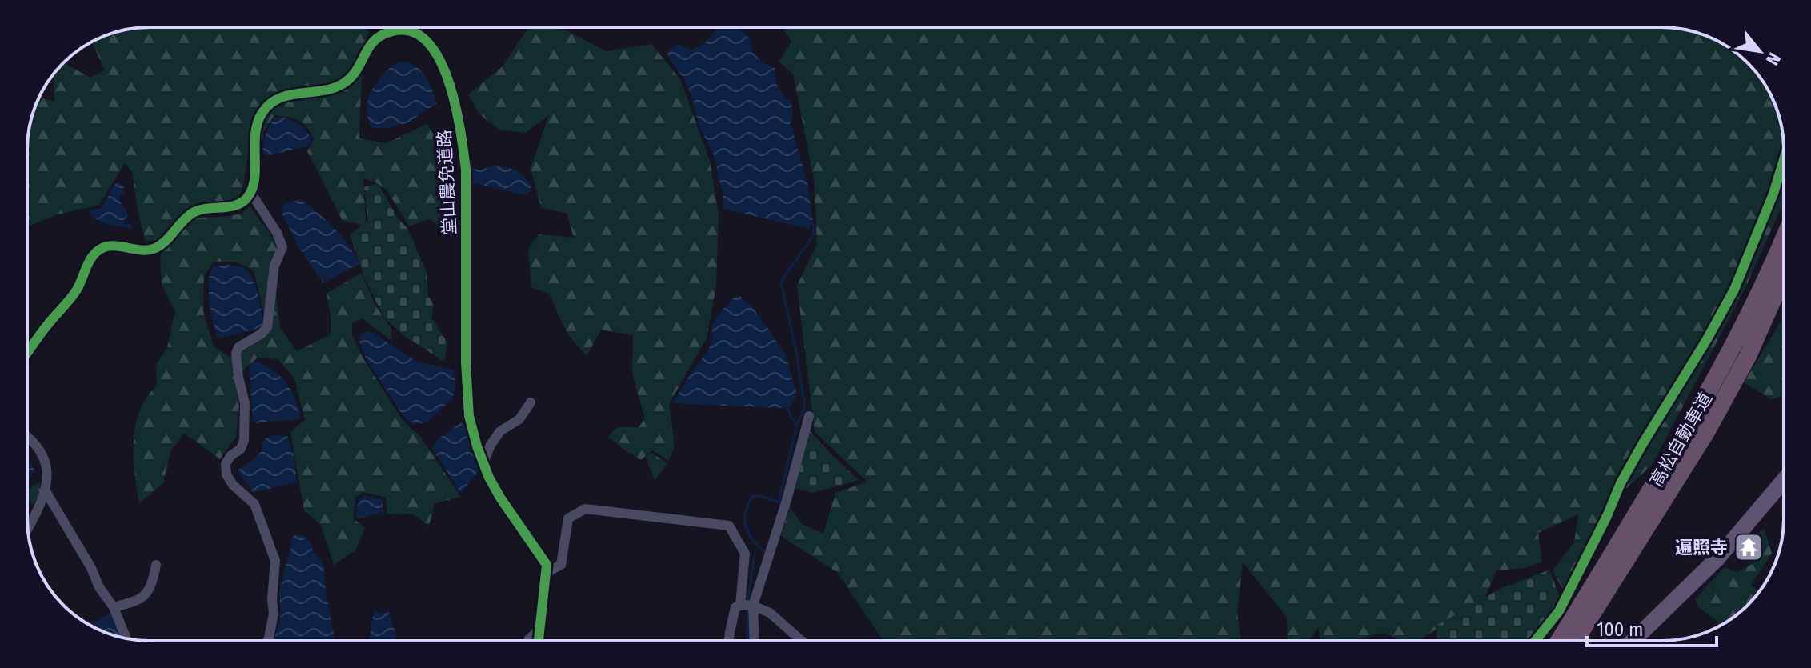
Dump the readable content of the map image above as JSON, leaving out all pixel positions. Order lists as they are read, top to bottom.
{
  "streets": {
    "highway": ["高松自動車道"],
    "street": ["堂山農免道路"]
  },
  "places": {
    "temple": ["遍照寺"]
  },
  "scale_bar": "100 m",
  "north": "bottom right"
}
